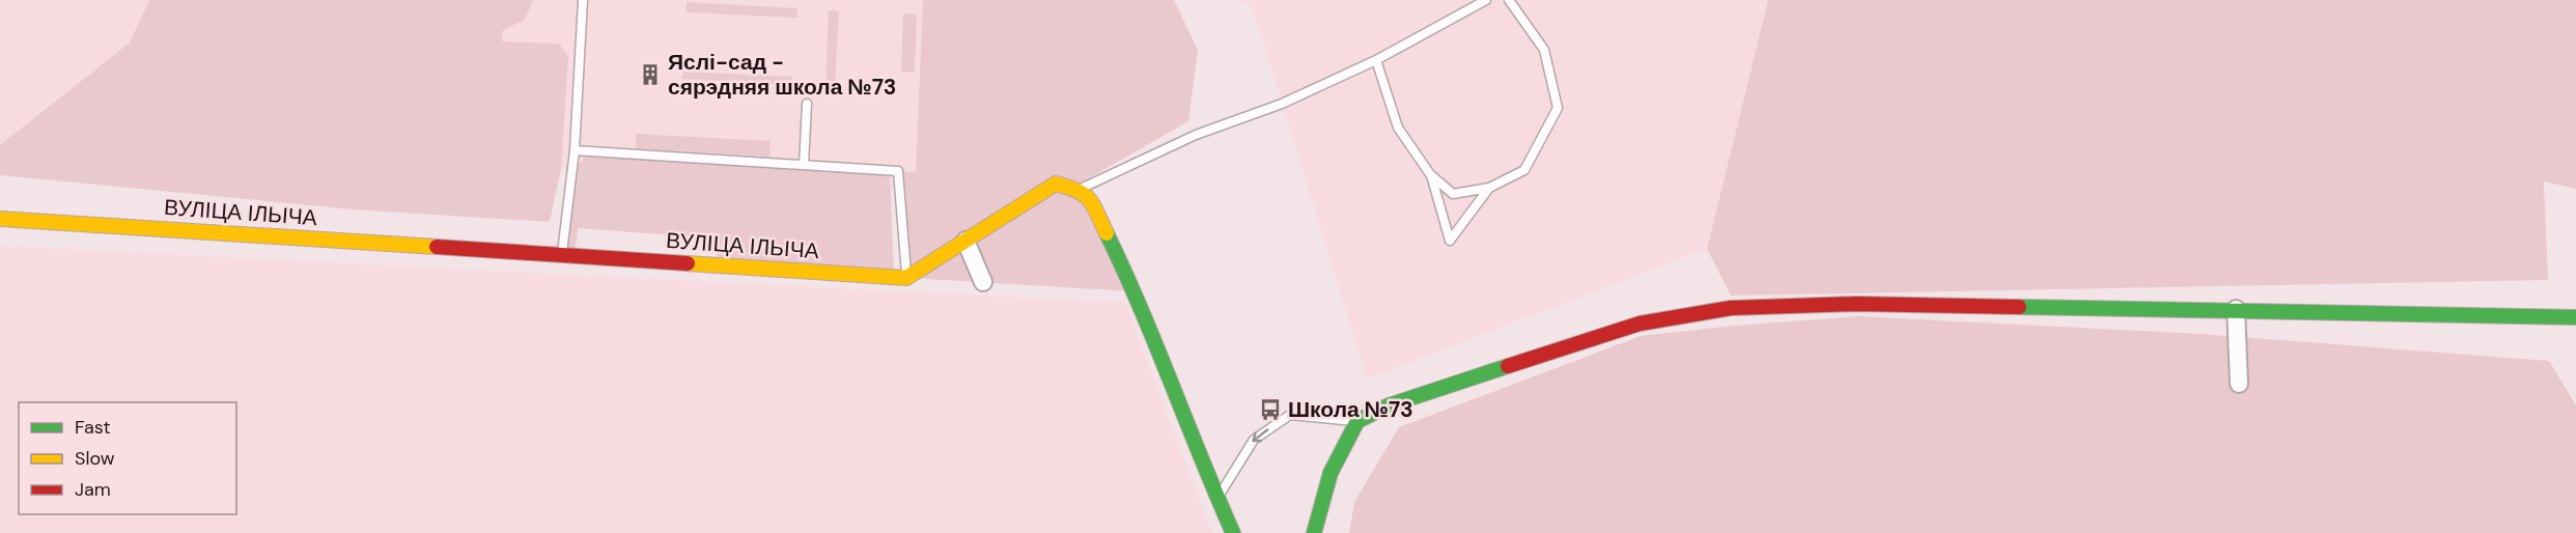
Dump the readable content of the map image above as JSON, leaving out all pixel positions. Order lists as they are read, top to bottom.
{
  "streets": {
    "street": ["ВУЛІЦА ІЛЬІЧА"]
  },
  "places": {
    "building": ["Яслі-сад - сярэдняя школа №73"],
    "bus stop": ["Школа №73"]
  },
  "legend": ["Fast", "Slow", "Jam"]
}
